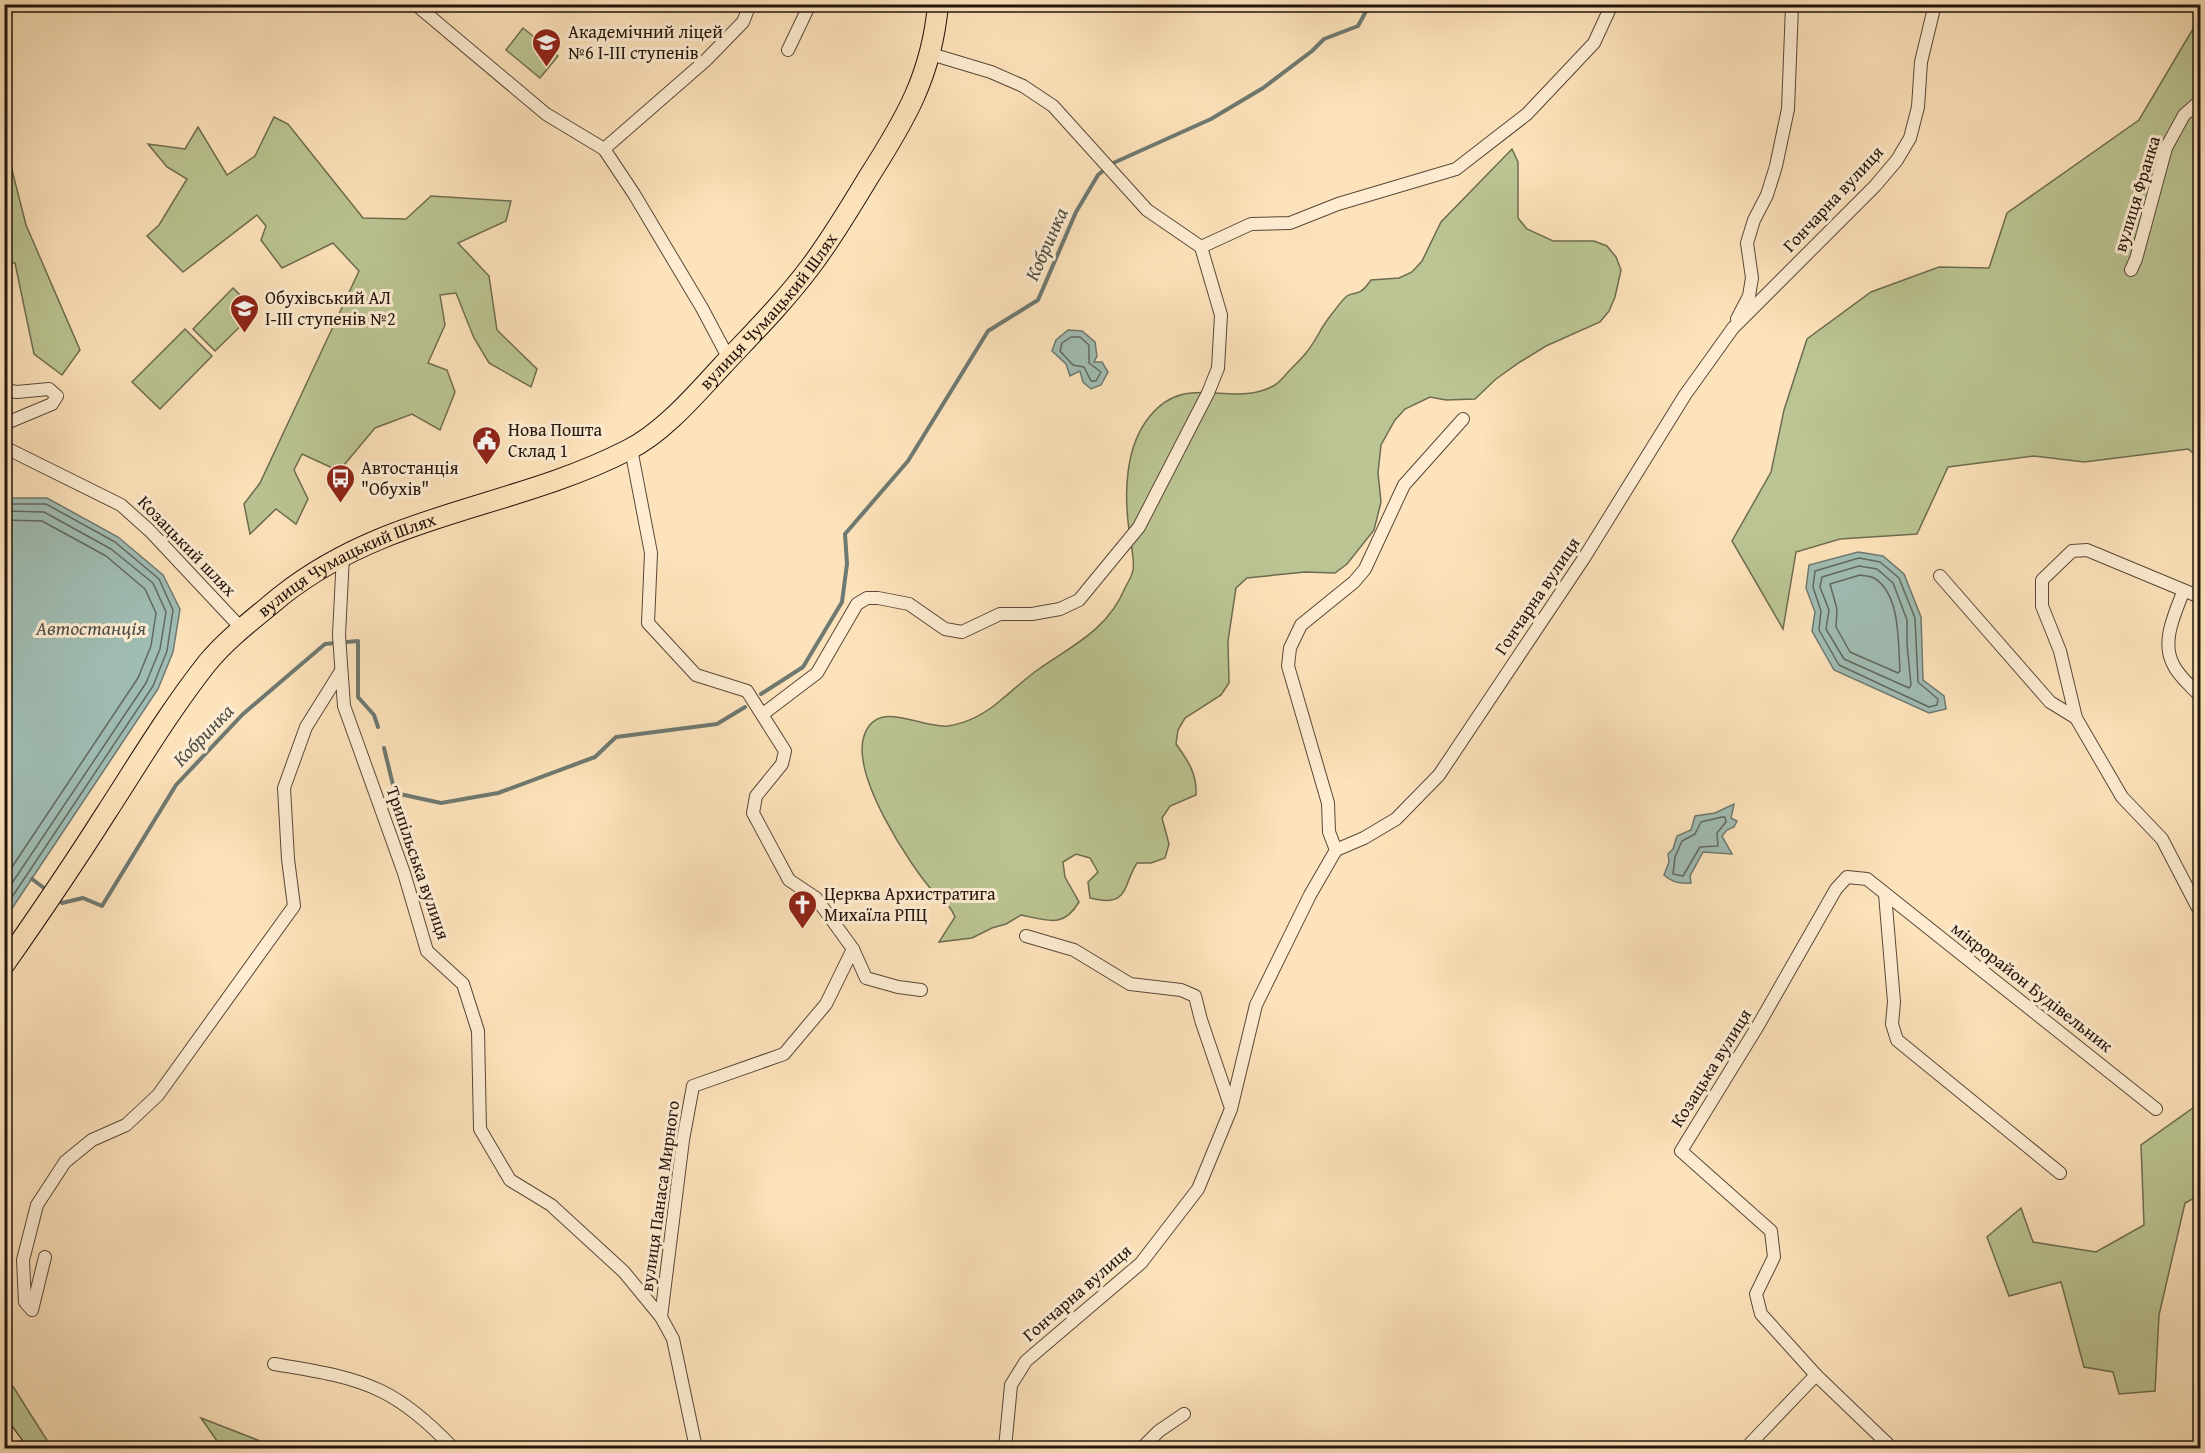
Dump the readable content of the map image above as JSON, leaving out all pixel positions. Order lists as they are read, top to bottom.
{
  "streets": {
    "main road": ["вулиця Чумацький Шлях"],
    "street": [
      "вулиця Франка",
      "Гончарна вулиця",
      "Козацький шлях",
      "Трипільська вулиця",
      "мікрорайон Будівельник",
      "Козацька вулиця",
      "вулиця Панаса Мирного"
    ]
  },
  "crossings": [
    ["вулиця Чумацький Шлях", "Козацький шлях"],
    ["вулиця Чумацький Шлях", "Трипільська вулиця"],
    ["Трипільська вулиця", "вулиця Панаса Мирного"],
    ["мікрорайон Будівельник", "Козацька вулиця"]
  ],
  "water": ["Кобринка", "Автостанція"],
  "places": {
    "school or university": ["Академічний ліцей №6 І-ІІІ ступенів", "Обухівський АЛ І-ІІІ ступенів №2"],
    "public building": ["Нова Пошта Склад 1"],
    "bus stop": ["Автостанція \"Обухів\""],
    "church": ["Церква Архистратига Михаїла РПЦ"]
  }
}
